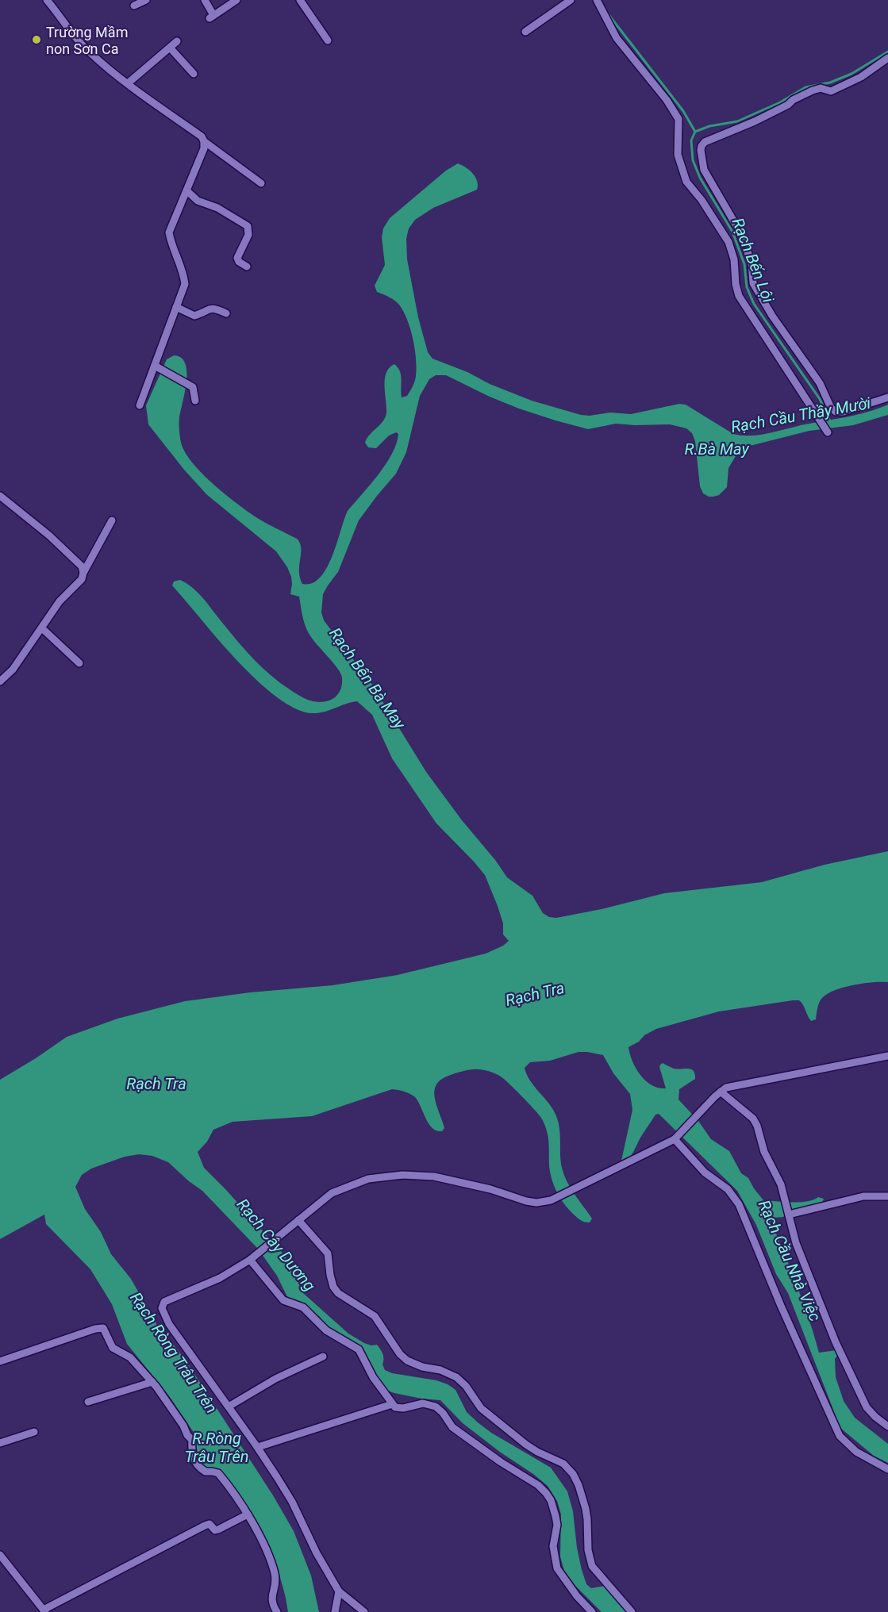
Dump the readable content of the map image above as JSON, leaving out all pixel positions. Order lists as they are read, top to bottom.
{
  "water": [
    "Rạch Bến Lội",
    "Rạch Cầu Thầy Mười",
    "R.Bà May",
    "Rạch Bến Bà May",
    "Rạch Tra",
    "Rạch Cây Dương",
    "Rạch Cầu Nhà Việc",
    "Rạch Ròng Trâu Trên",
    "R.Ròng Trâu Trên"
  ],
  "places": ["Trường Mầm non Sơn Ca"]
}
